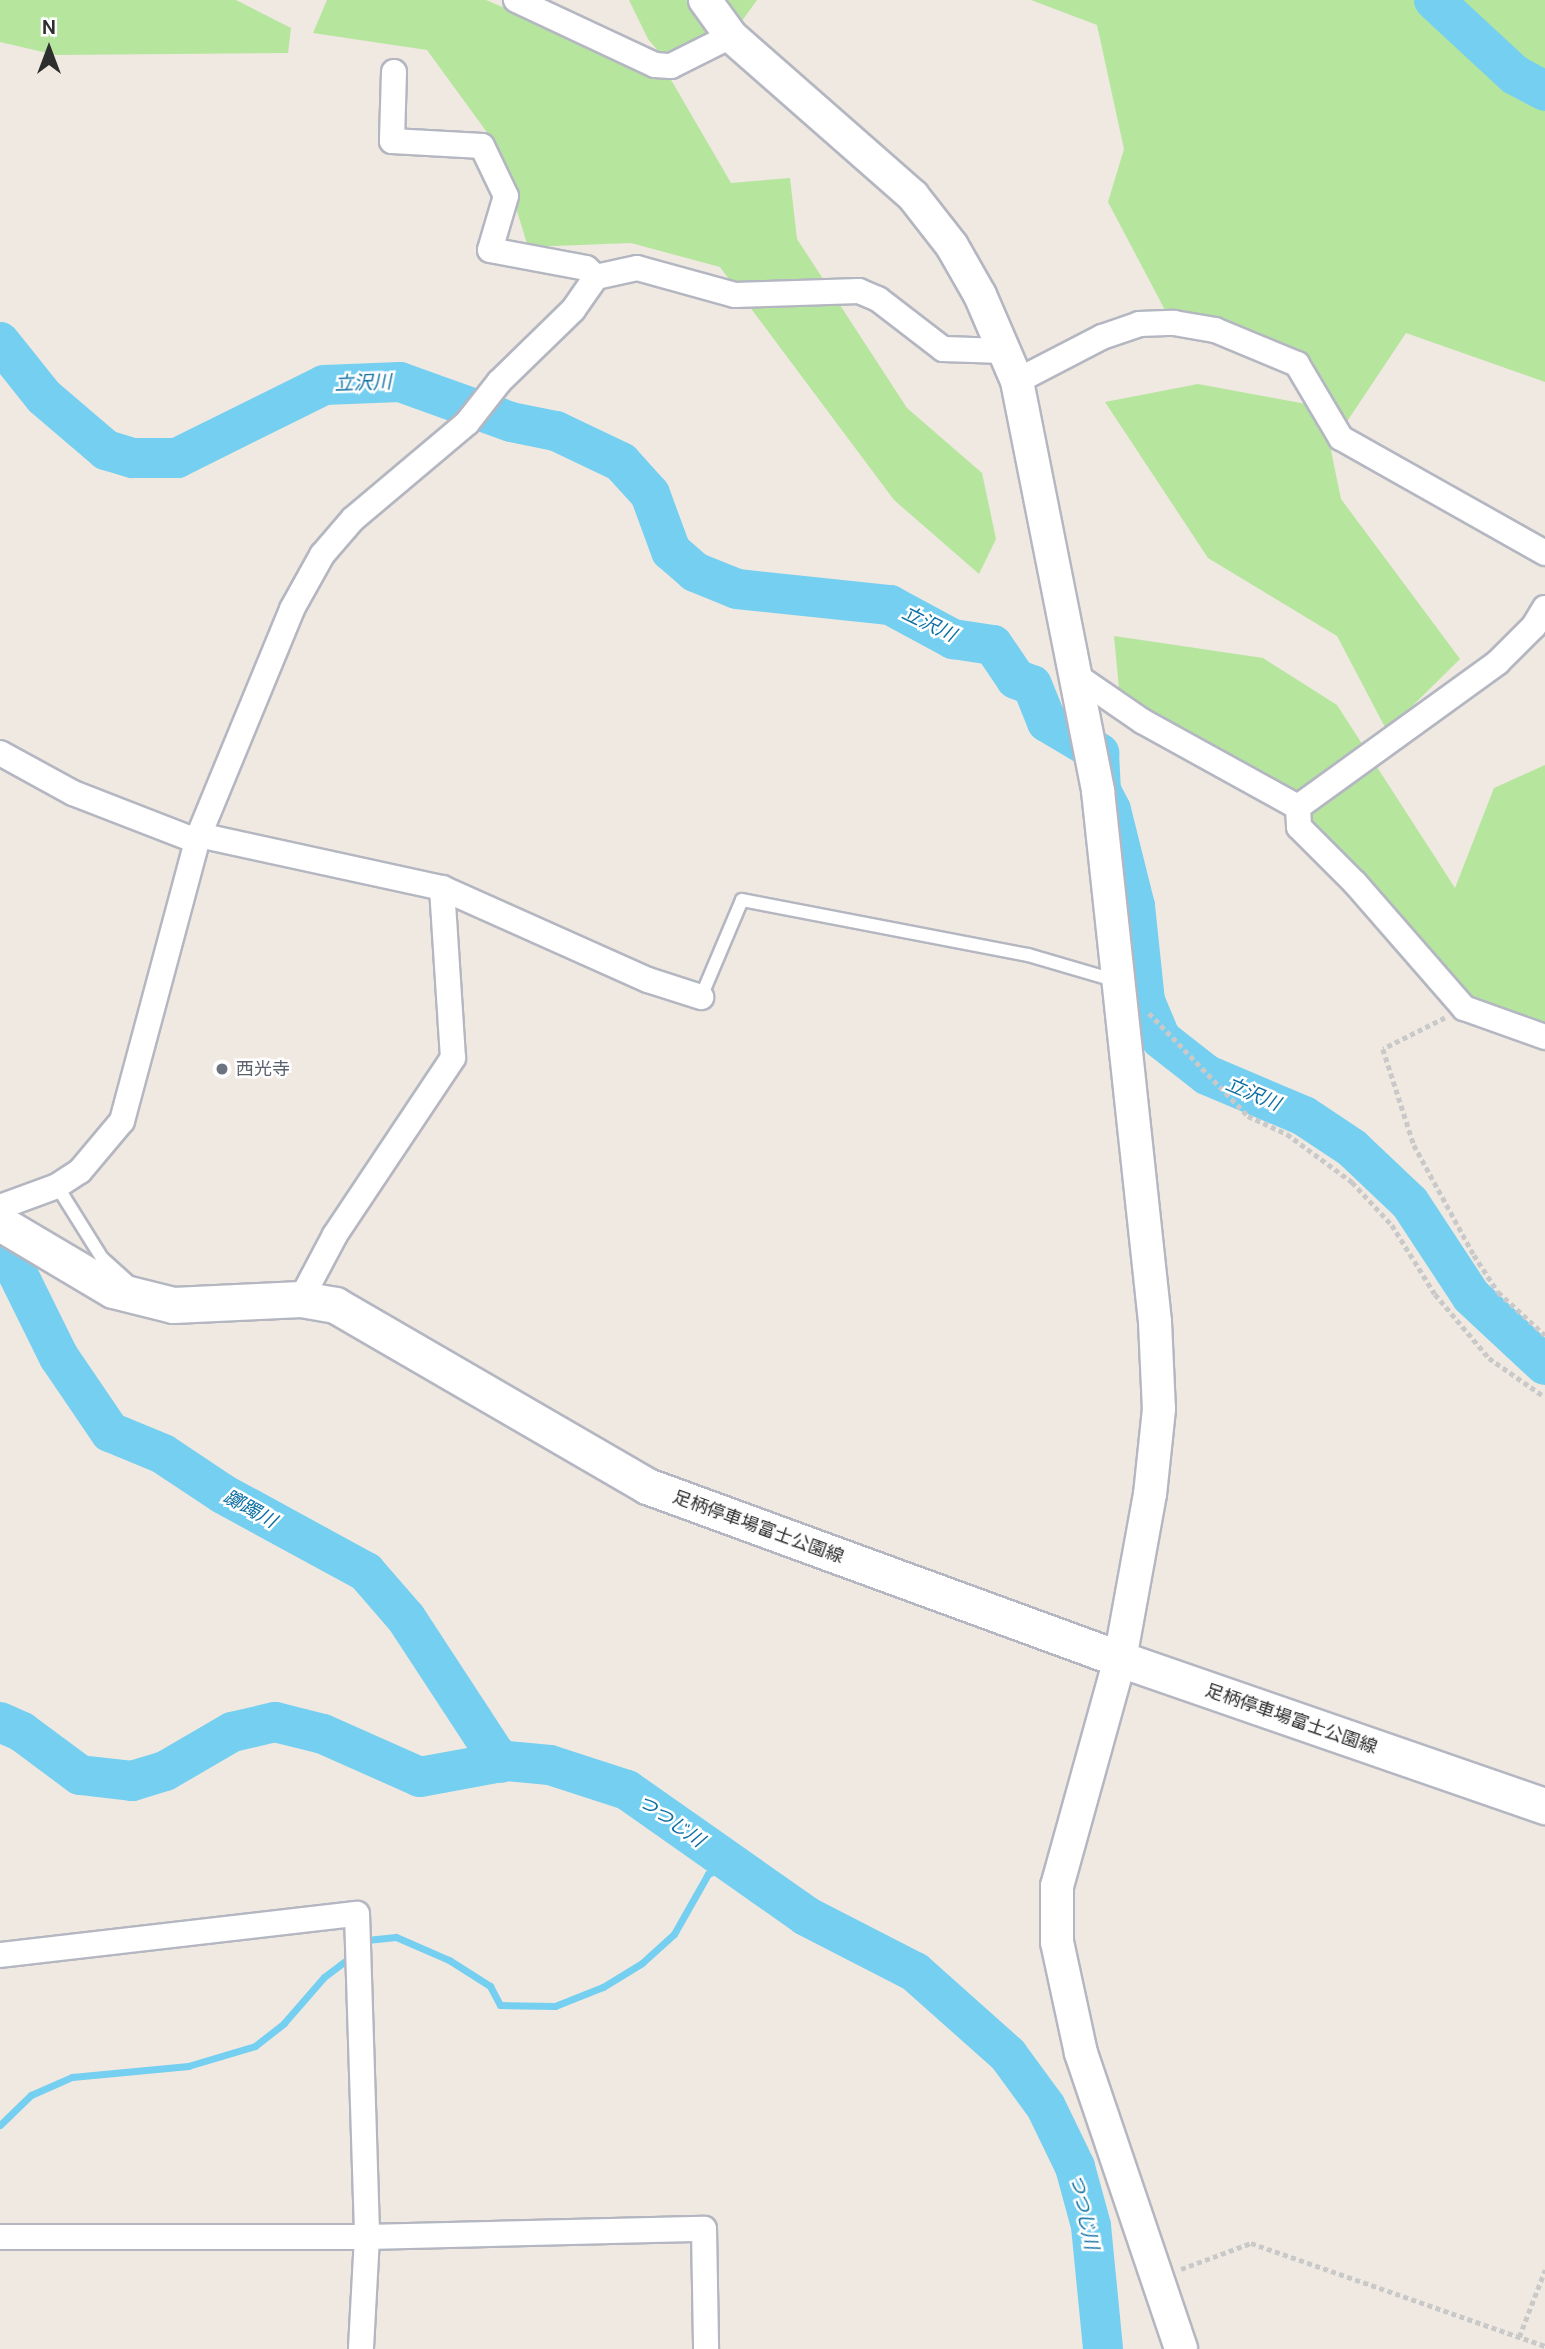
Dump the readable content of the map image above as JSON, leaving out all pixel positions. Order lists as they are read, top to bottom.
{
  "streets": {
    "main road": ["足柄停車場富士公園線"]
  },
  "water": ["立沢川", "躑躅川", "つつじ川"],
  "places": ["西光寺"],
  "north": "top"
}
